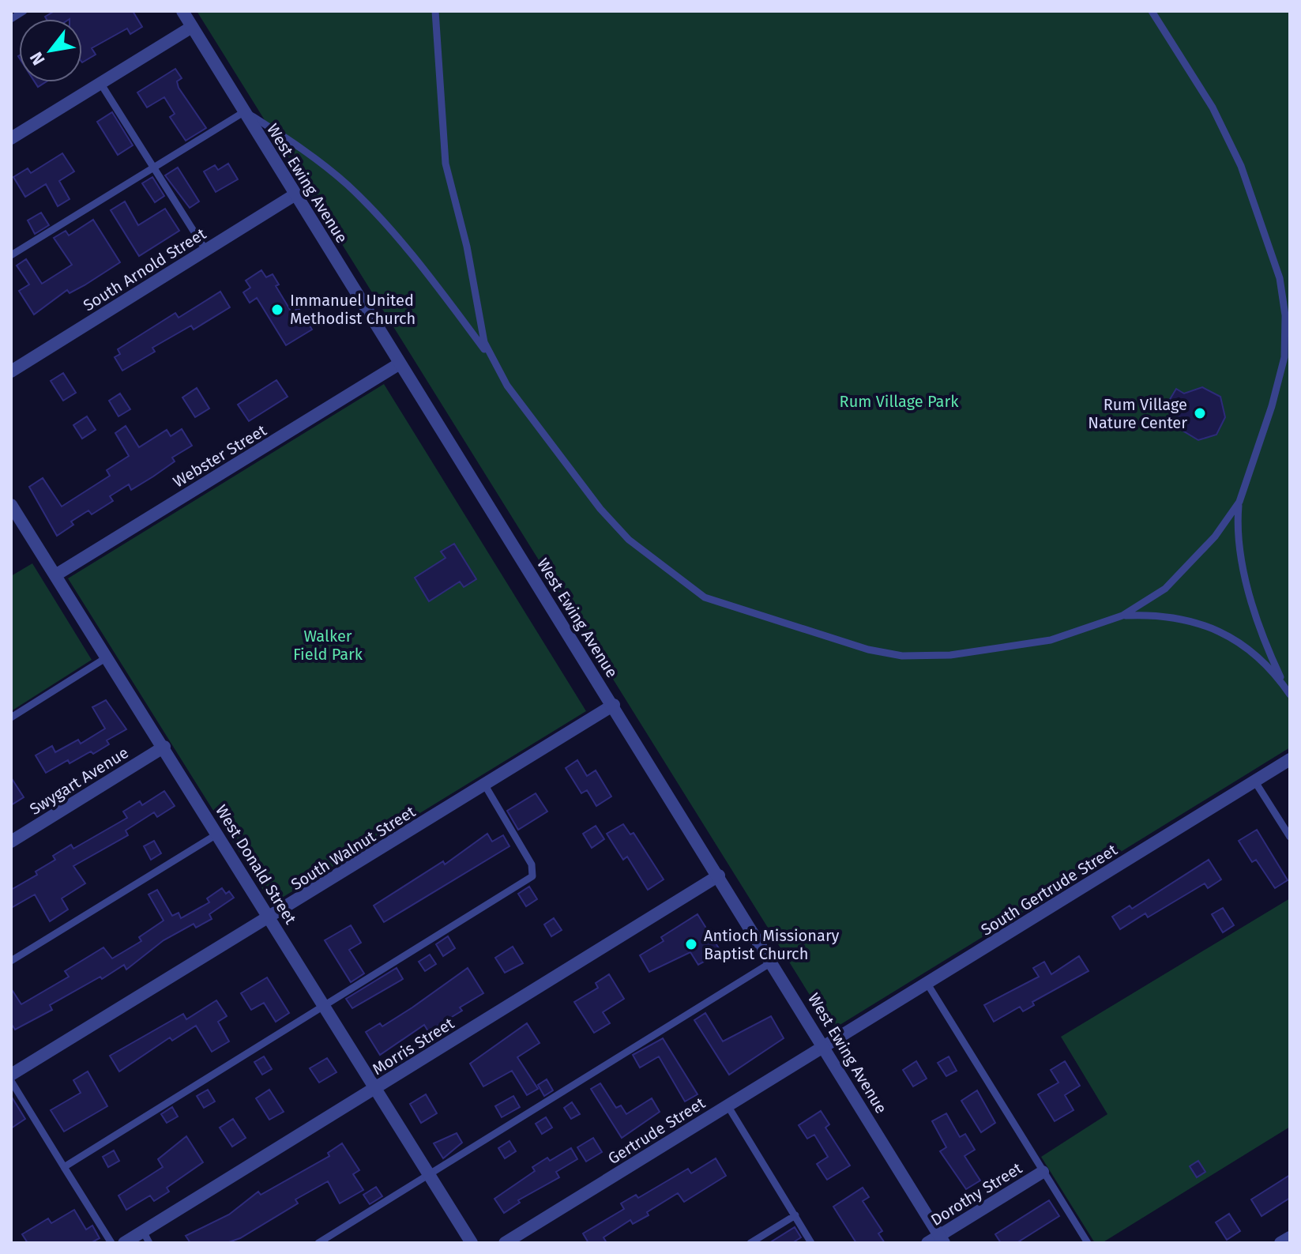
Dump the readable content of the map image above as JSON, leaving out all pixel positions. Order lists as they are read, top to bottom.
{
  "streets": {
    "street": [
      "West Ewing Avenue",
      "South Arnold Street",
      "Webster Street",
      "Swygart Avenue",
      "South Walnut Street",
      "West Donald Street",
      "South Gertrude Street",
      "Morris Street",
      "Gertrude Street",
      "Dorothy Street"
    ]
  },
  "crossings": [
    ["West Ewing Avenue", "South Arnold Street"],
    ["West Ewing Avenue", "Webster Street"],
    ["West Ewing Avenue", "South Walnut Street"],
    ["West Ewing Avenue", "South Gertrude Street"],
    ["West Ewing Avenue", "Morris Street"],
    ["West Ewing Avenue", "Gertrude Street"],
    ["West Ewing Avenue", "Dorothy Street"],
    ["Webster Street", "West Donald Street"],
    ["Swygart Avenue", "West Donald Street"],
    ["South Walnut Street", "West Donald Street"],
    ["West Donald Street", "Morris Street"],
    ["South Gertrude Street", "Gertrude Street"]
  ],
  "parks": ["Rum Village Park", "Walker Field Park"],
  "places": ["Immanuel United Methodist Church", "Rum Village Nature Center", "Antioch Missionary Baptist Church"],
  "north": "bottom left"
}
